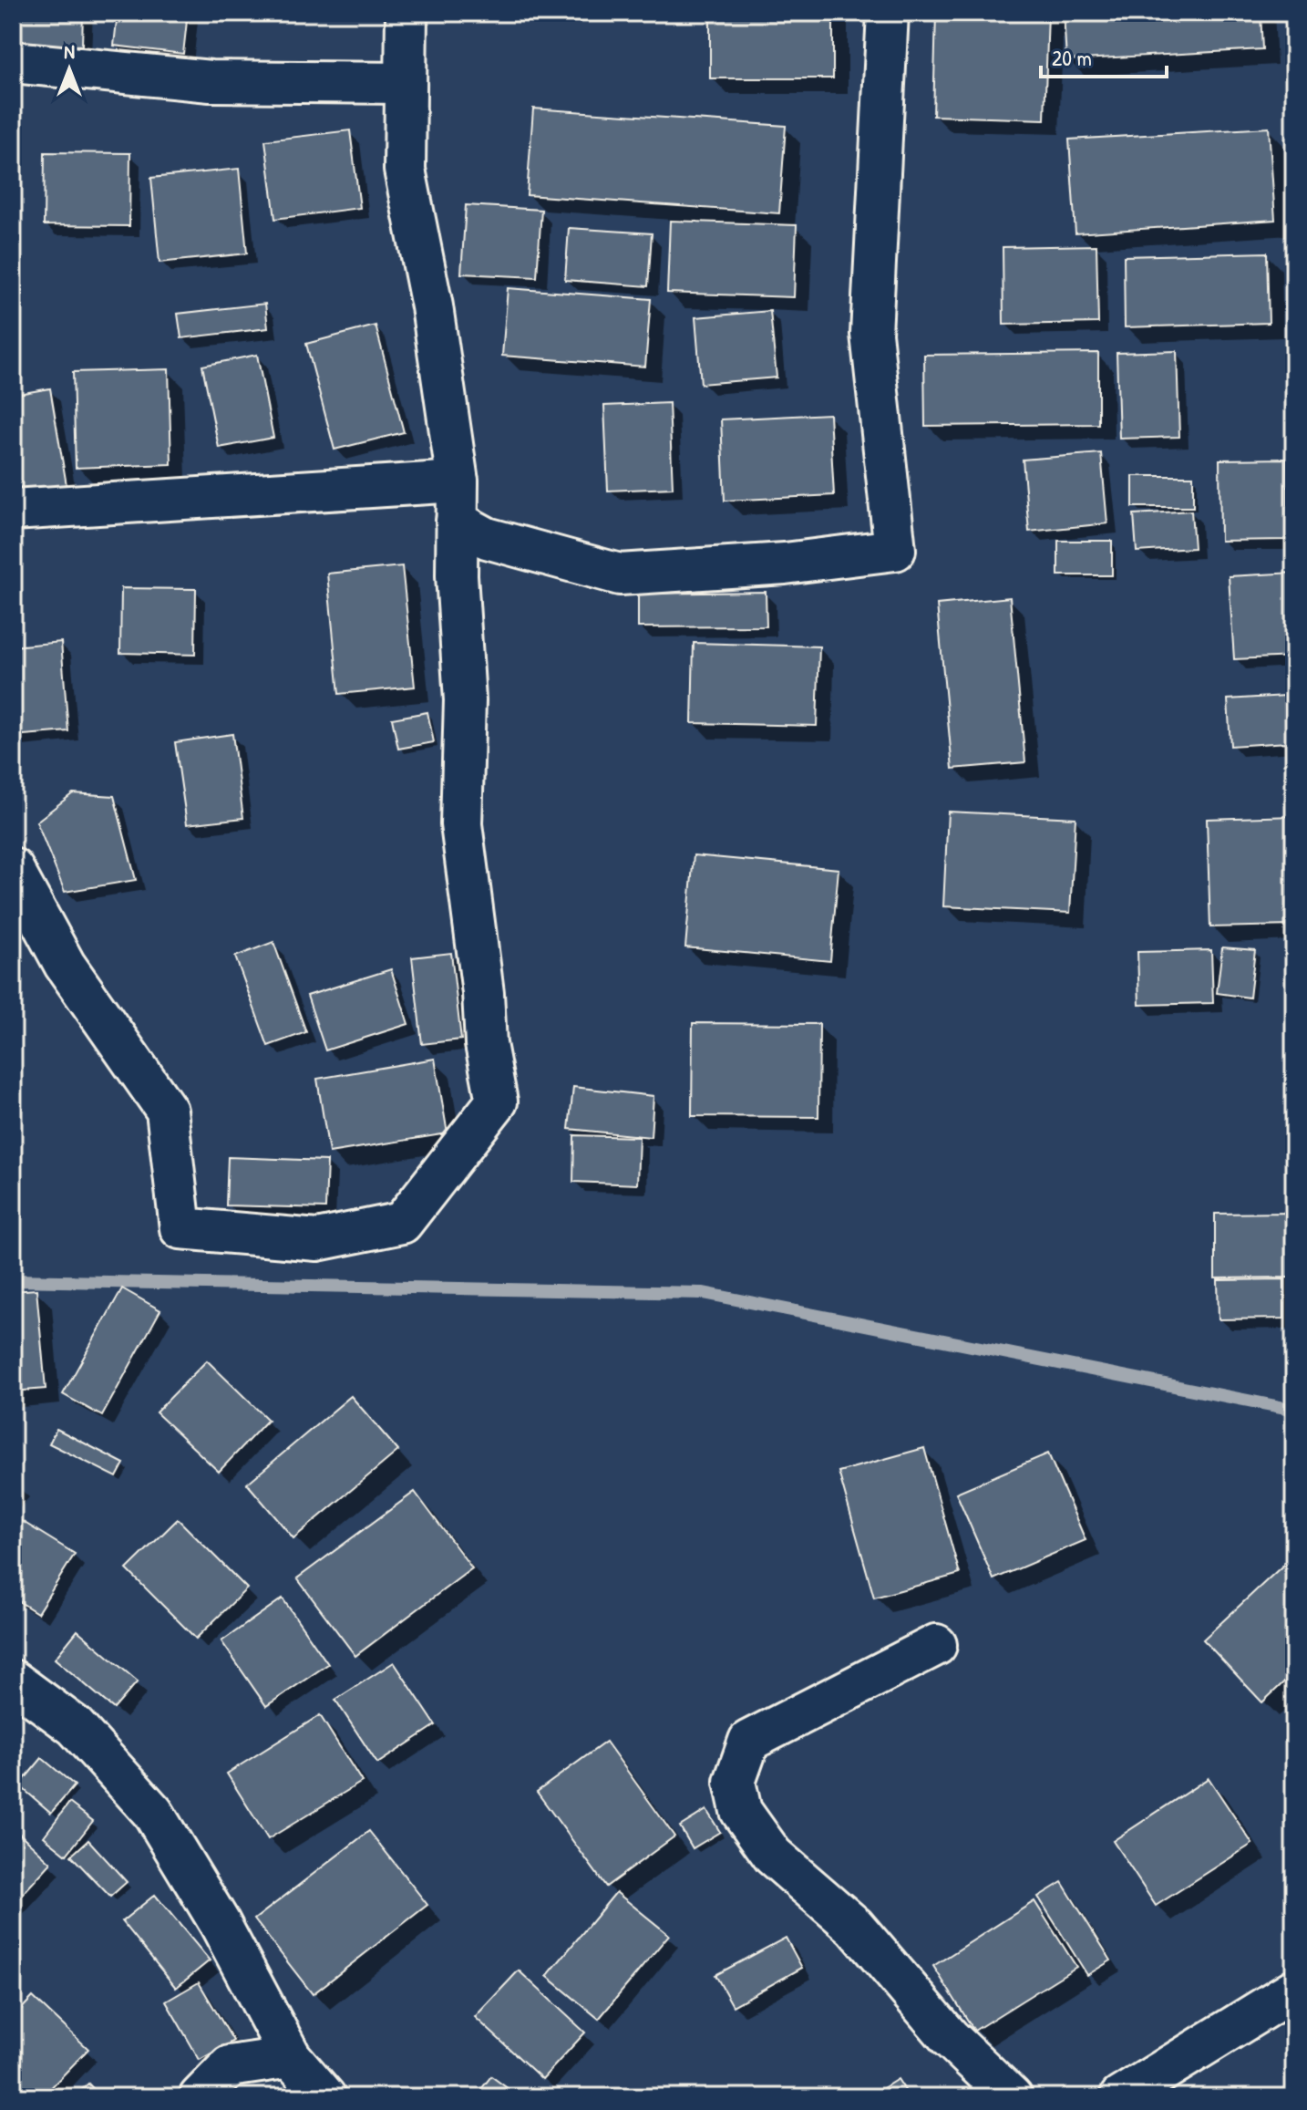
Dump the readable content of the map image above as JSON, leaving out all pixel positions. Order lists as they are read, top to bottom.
{
  "scale_bar": "20 m",
  "north": "top"
}
